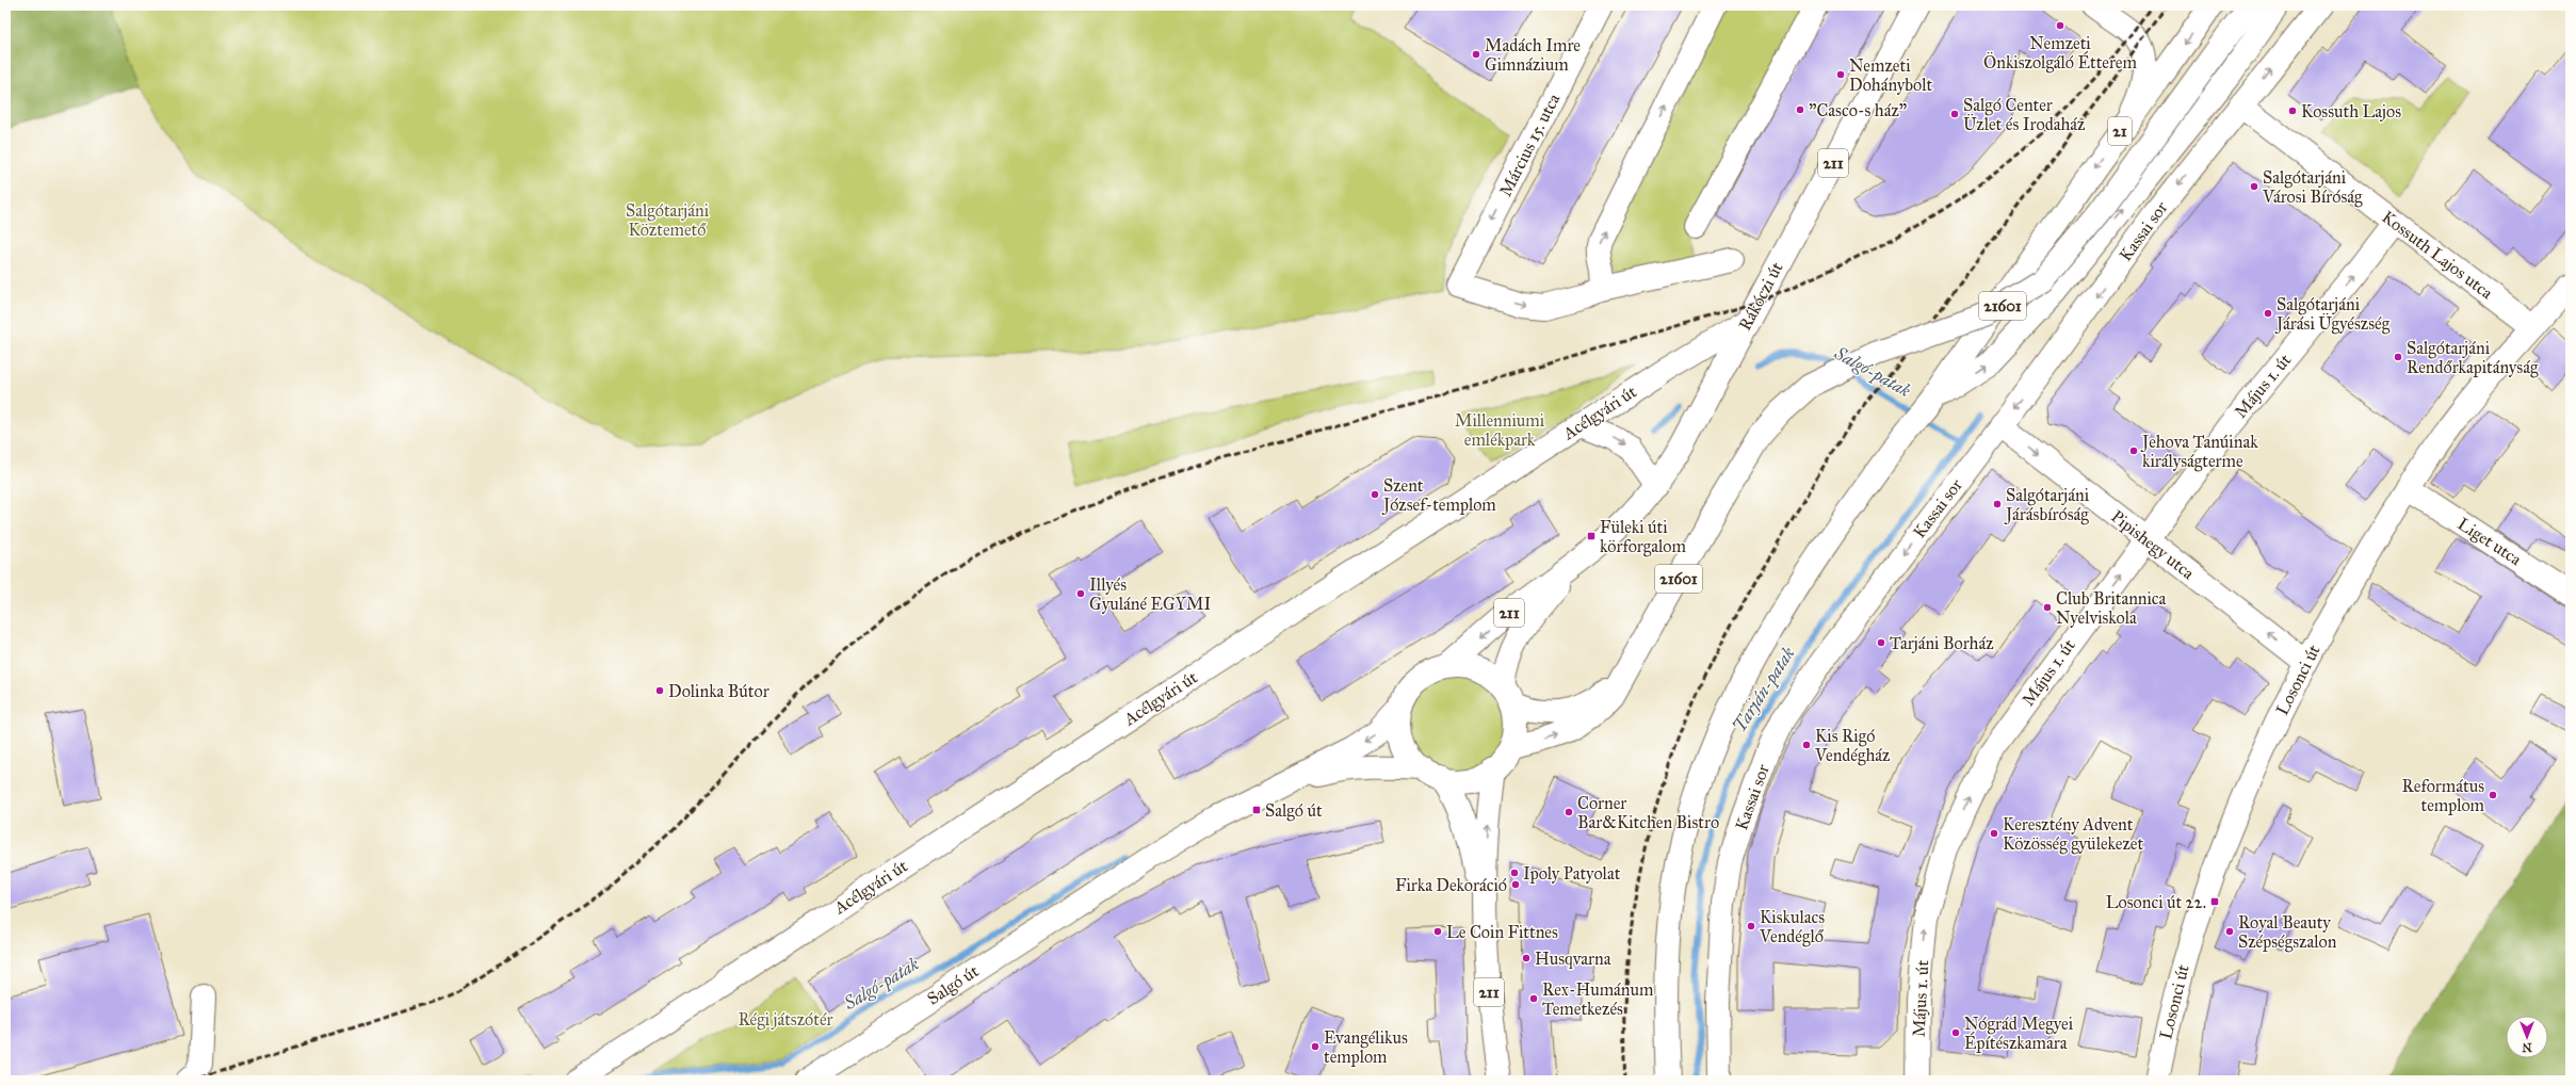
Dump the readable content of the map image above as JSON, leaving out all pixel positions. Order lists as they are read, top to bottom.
{
  "streets": {
    "street": [
      "21",
      "Március 15. utca",
      "211",
      "Kassai sor",
      "Kossuth Lajos utca",
      "Rákóczi út",
      "21601",
      "Május 1. út",
      "Acélgyári út",
      "Liget utca",
      "Pipishegy utca",
      "Losonci út",
      "Salgó út"
    ]
  },
  "crossings": [
    ["211", "Rákóczi út"],
    ["211", "21601"],
    ["Kassai sor", "Kossuth Lajos utca"],
    ["Kassai sor", "Pipishegy utca"],
    ["Kossuth Lajos utca", "Május 1. út"],
    ["Kossuth Lajos utca", "Losonci út"],
    ["Rákóczi út", "Acélgyári út"],
    ["Május 1. út", "Pipishegy utca"],
    ["Liget utca", "Losonci út"],
    ["Pipishegy utca", "Losonci út"]
  ],
  "one_way": ["Május 1. út"],
  "water": ["Salgó-patak", "Tarján-patak"],
  "parks": ["Salgótarjáni Köztemető", "Millenniumi emlékpark", "Régi játszótér"],
  "places": {
    "other": [
      "Nemzeti Önkiszolgáló Étterem",
      "Madách Imre Gimnázium",
      "Nemzeti Dohánybolt",
      "\"Casco-s ház\"",
      "Kossuth Lajos",
      "Salgó Center Üzlet és Irodaház",
      "Salgótarjáni Városi Bíróság",
      "Salgótarjáni Járási Ügyészség",
      "Salgótarjáni Rendőrkapitányság",
      "Jehova Tanúinak királyságterme",
      "Szent József-templom",
      "Salgótarjáni Járásbíróság",
      "Illyés Gyuláné EGYMI",
      "Club Britannica Nyelviskola",
      "Tarjáni Borház",
      "Dolinka Bútor",
      "Kis Rigó Vendégház",
      "Református templom",
      "Corner Bar&Kitchen Bistro",
      "Keresztény Advent Közösség gyülekezet",
      "Ipoly Patyolat",
      "Firka Dekoráció",
      "Kiskulacs Vendéglő",
      "Le Coin Fittnes",
      "Royal Beauty Szépségszalon",
      "Husqvarna",
      "Rex-Humánum Temetkezés",
      "Nógrád Megyei Építészkamara",
      "Evangélikus templom"
    ],
    "transit": ["Füleki úti körforgalom", "Salgó út", "Losonci út 22."]
  },
  "north": "bottom"
}
